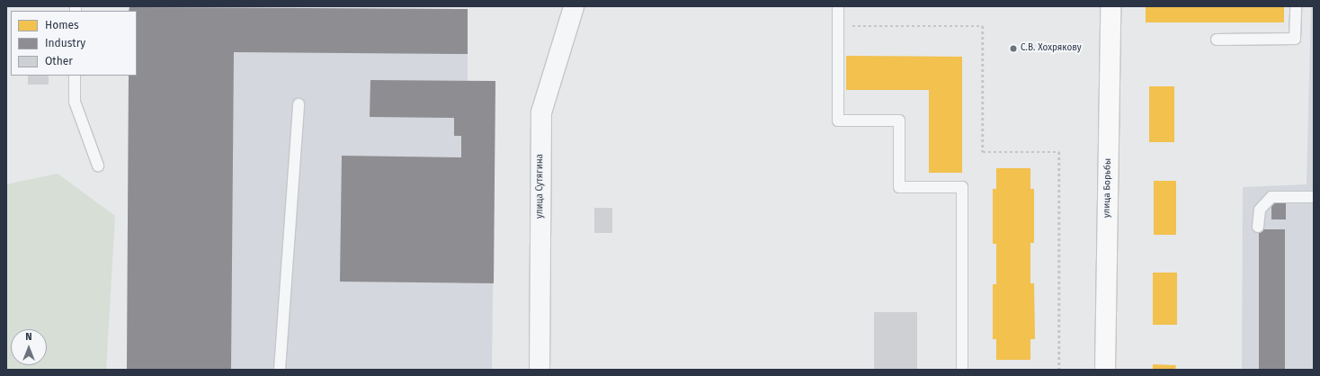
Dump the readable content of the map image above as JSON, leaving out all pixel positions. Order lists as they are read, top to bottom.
{
  "streets": {
    "street": ["улица Сутягина", "улица Борьбы"]
  },
  "places": ["С.В. Хохрякову"],
  "legend": ["Homes", "Industry", "Other"],
  "north": "top"
}
